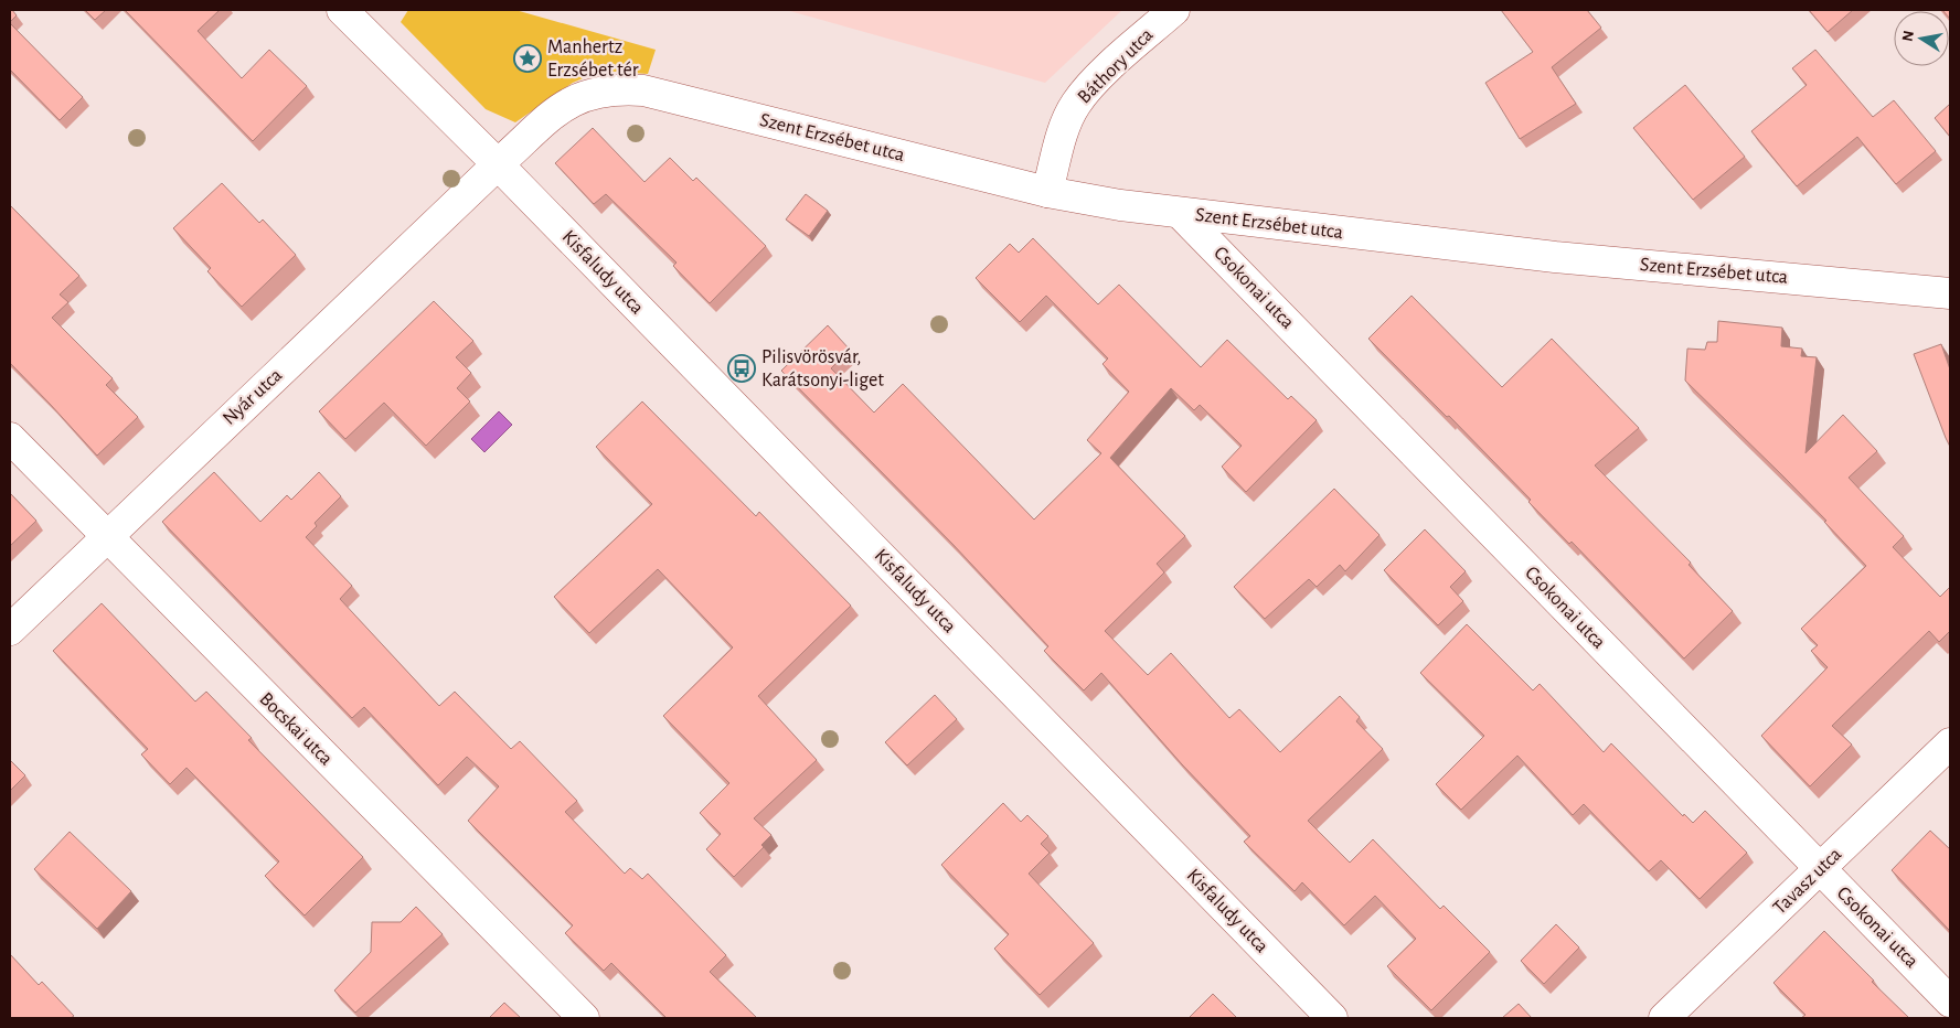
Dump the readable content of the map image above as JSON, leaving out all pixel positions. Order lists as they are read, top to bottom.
{
  "streets": {
    "street": [
      "Báthory utca",
      "Szent Erzsébet utca",
      "Kisfaludy utca",
      "Csokonai utca",
      "Nyár utca",
      "Bocskai utca",
      "Tavasz utca"
    ]
  },
  "crossings": [
    ["Báthory utca", "Szent Erzsébet utca"],
    ["Szent Erzsébet utca", "Kisfaludy utca"],
    ["Szent Erzsébet utca", "Csokonai utca"],
    ["Szent Erzsébet utca", "Nyár utca"],
    ["Kisfaludy utca", "Nyár utca"],
    ["Csokonai utca", "Tavasz utca"],
    ["Nyár utca", "Bocskai utca"]
  ],
  "places": {
    "place": ["Manhertz Erzsébet tér"],
    "bus stop": ["Pilisvörösvár, Karátsonyi-liget"]
  },
  "north": "left"
}
